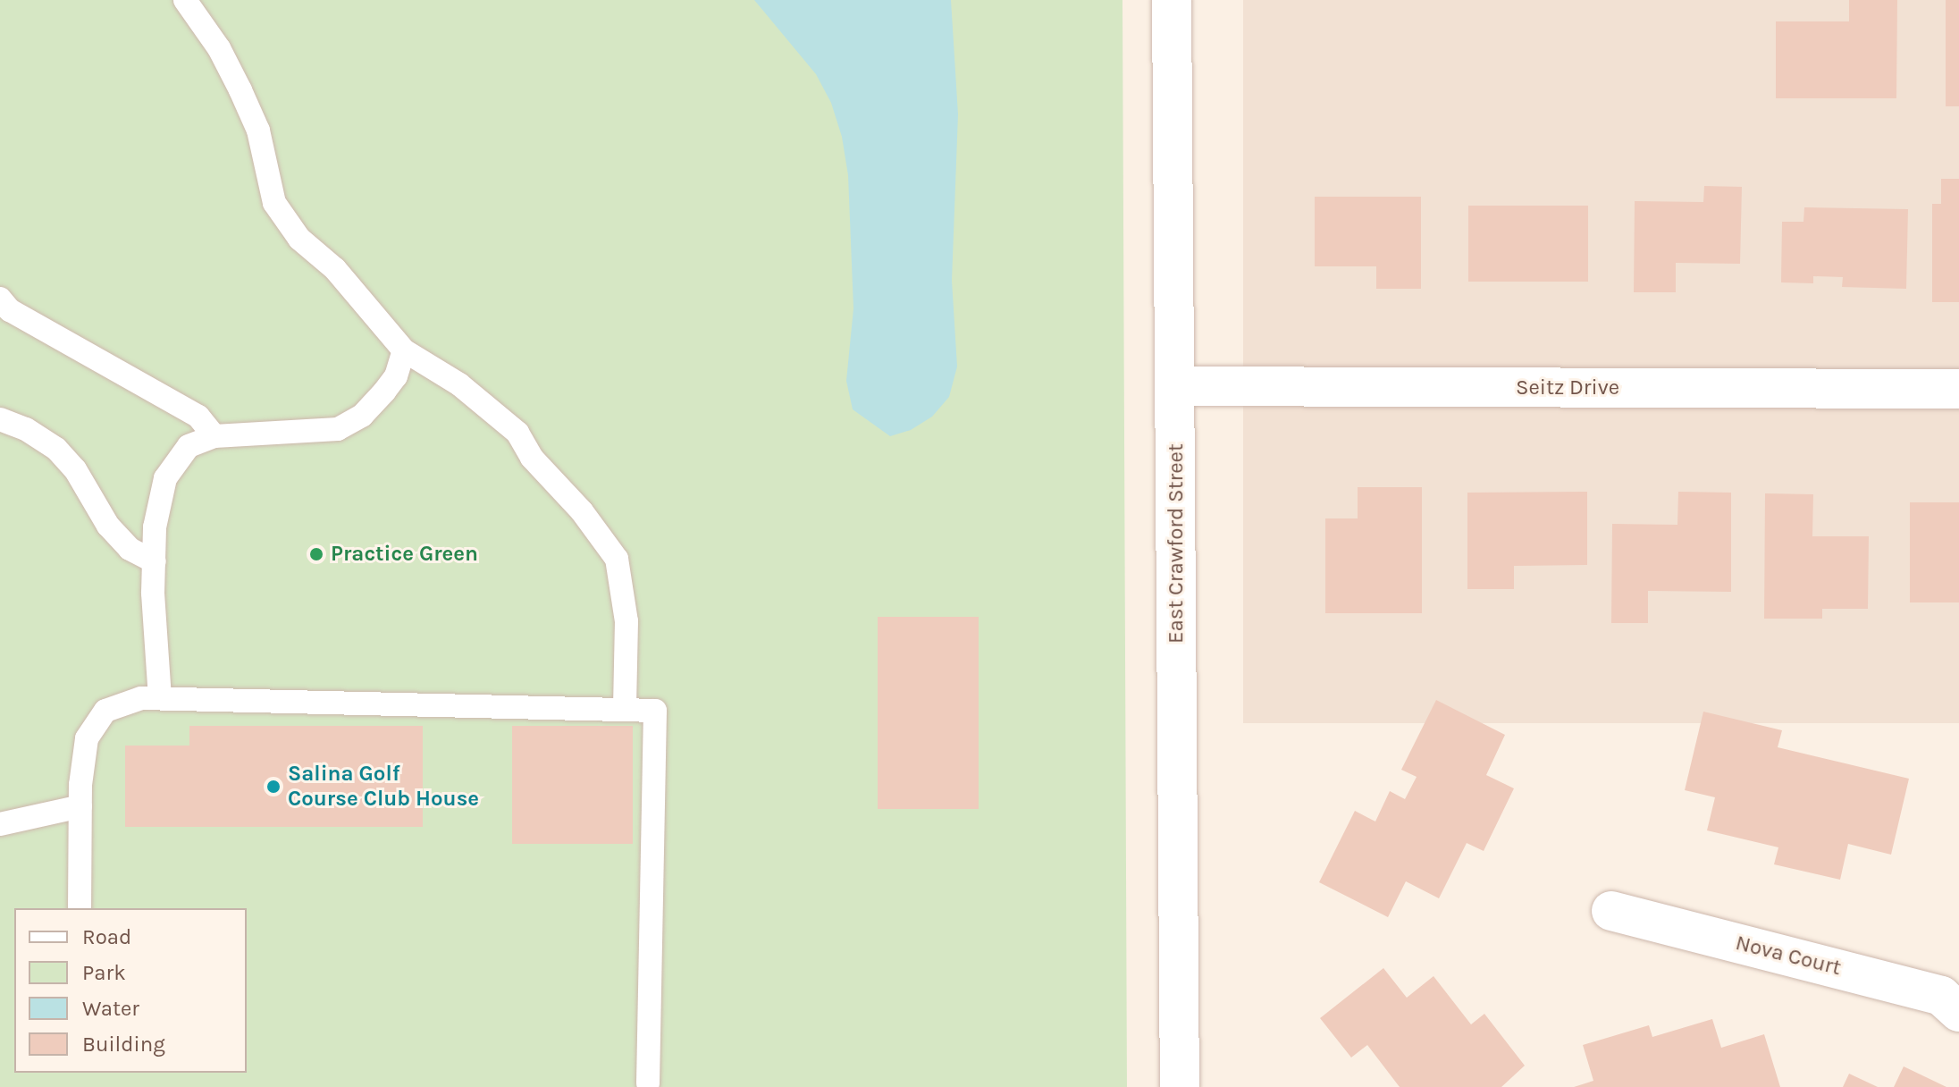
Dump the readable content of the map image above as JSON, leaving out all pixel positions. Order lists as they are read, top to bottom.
{
  "streets": {
    "street": ["Seitz Drive", "East Crawford Street", "Nova Court"]
  },
  "crossings": [
    ["Seitz Drive", "East Crawford Street"]
  ],
  "places": ["Practice Green", "Salina Golf Course Club House"],
  "legend": [
    "Road",
    "Park",
    "Water",
    "Building"
  ]
}
